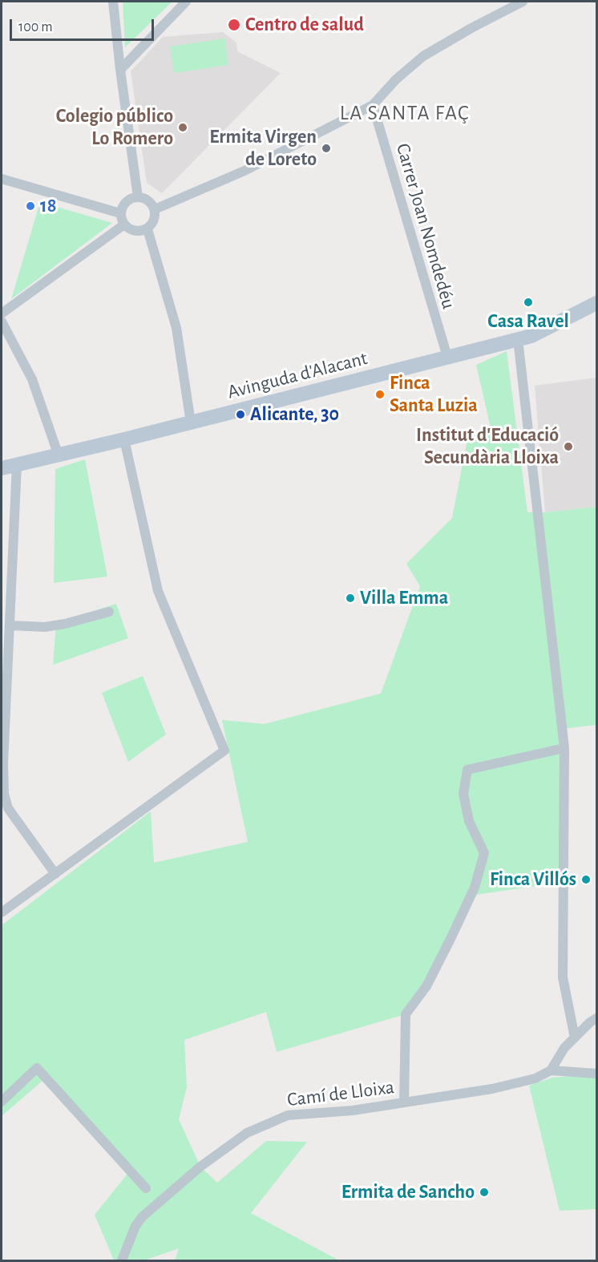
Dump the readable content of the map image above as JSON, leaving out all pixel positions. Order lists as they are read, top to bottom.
{
  "streets": {
    "street": ["Carrer Joan Nomdedéu", "Avinguda d'Alacant", "Camí de Lloixa"]
  },
  "crossings": [
    ["Carrer Joan Nomdedéu", "Avinguda d'Alacant"]
  ],
  "districts": ["LA SANTA FAÇ"],
  "places": [
    "Centro de salud",
    "Colegio público Lo Romero",
    "Ermita Virgen de Loreto",
    "18",
    "Casa Ravel",
    "Finca Santa Luzia",
    "Alicante, 30",
    "Institut d'Educació Secundària Lloixa",
    "Villa Emma",
    "Finca Villós",
    "Ermita de Sancho"
  ],
  "scale_bar": "100 m"
}
